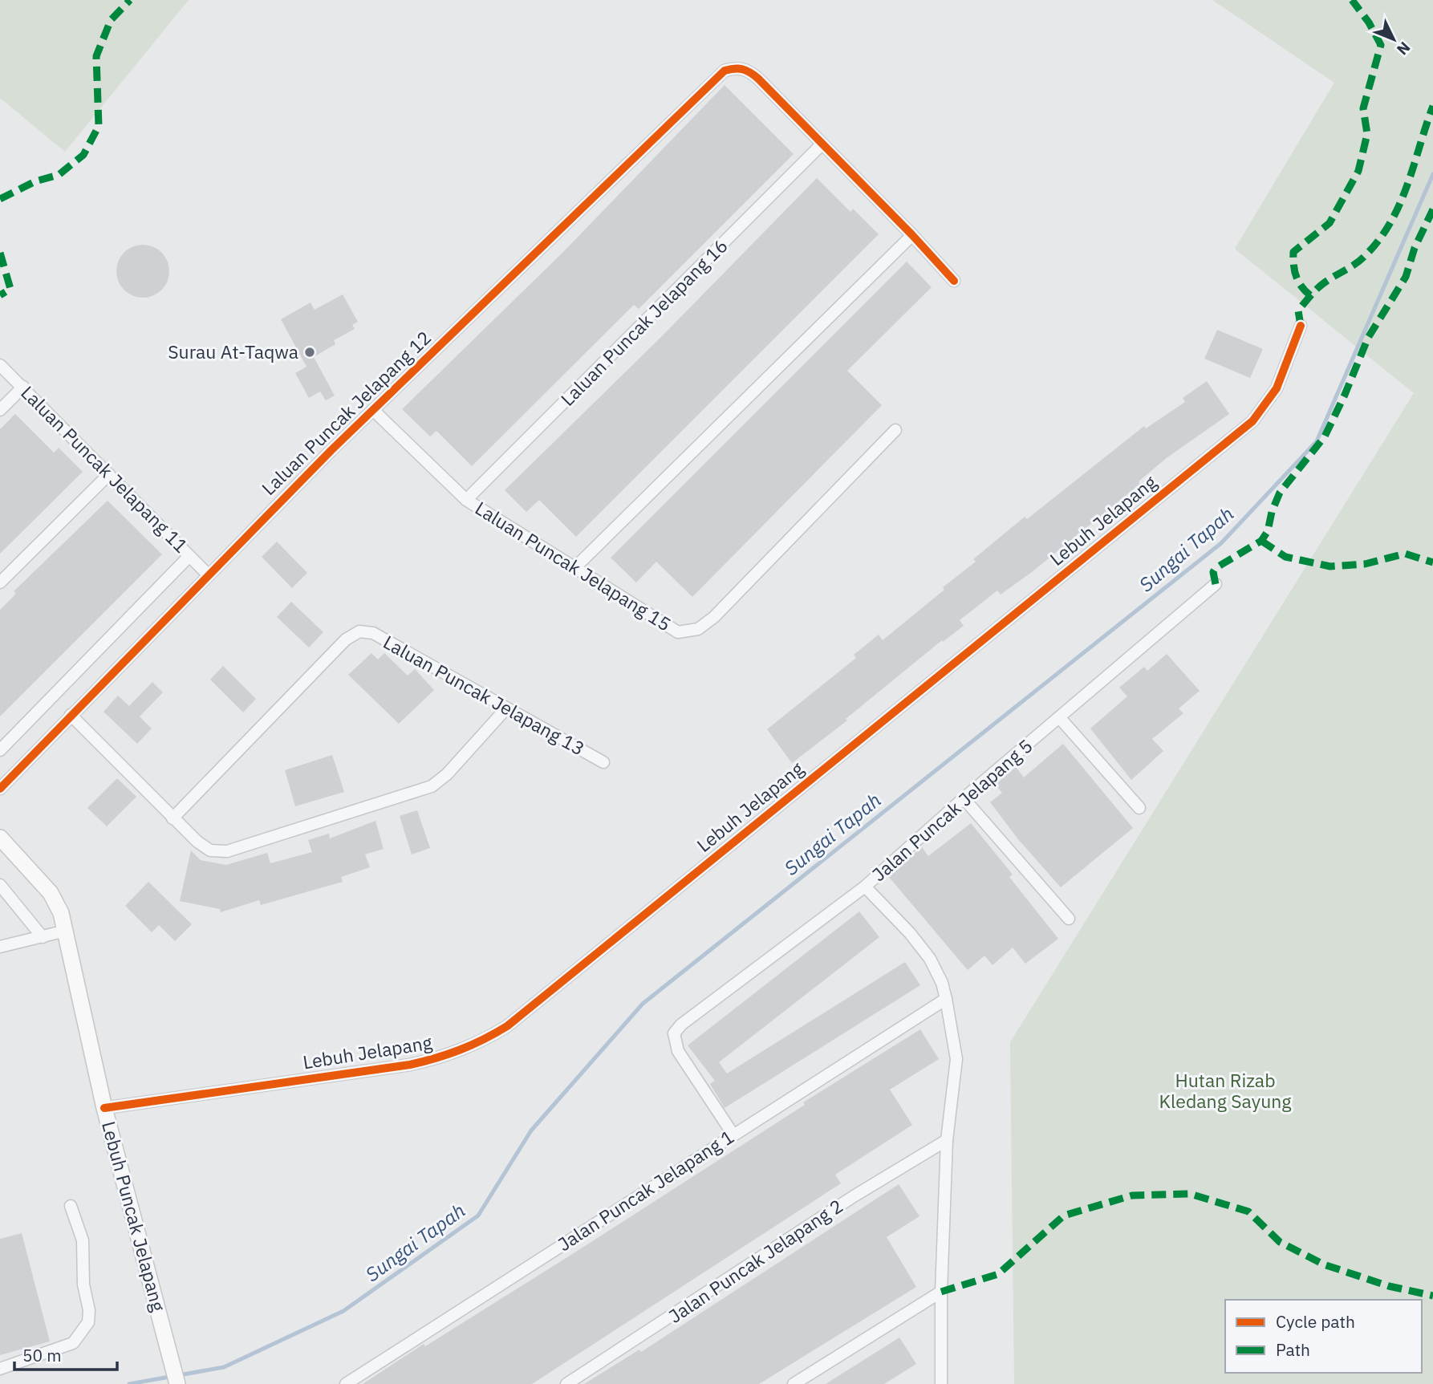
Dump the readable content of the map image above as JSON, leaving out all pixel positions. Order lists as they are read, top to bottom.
{
  "streets": {
    "street": [
      "Laluan Puncak Jelapang 16",
      "Laluan Puncak Jelapang 12",
      "Laluan Puncak Jelapang 11",
      "Lebuh Jelapang",
      "Laluan Puncak Jelapang 15",
      "Laluan Puncak Jelapang 13",
      "Jalan Puncak Jelapang 5",
      "Jalan Puncak Jelapang 1",
      "Lebuh Puncak Jelapang",
      "Jalan Puncak Jelapang 2"
    ]
  },
  "crossings": [
    ["Laluan Puncak Jelapang 16", "Laluan Puncak Jelapang 12"],
    ["Laluan Puncak Jelapang 16", "Laluan Puncak Jelapang 15"],
    ["Laluan Puncak Jelapang 12", "Laluan Puncak Jelapang 11"],
    ["Laluan Puncak Jelapang 12", "Laluan Puncak Jelapang 15"],
    ["Lebuh Jelapang", "Lebuh Puncak Jelapang"],
    ["Jalan Puncak Jelapang 5", "Jalan Puncak Jelapang 1"]
  ],
  "water": ["Sungai Tapah"],
  "parks": ["Hutan Rizab Kledang Sayung"],
  "places": ["Surau At-Taqwa"],
  "legend": ["Cycle path", "Path"],
  "scale_bar": "50 m",
  "north": "bottom right"
}
